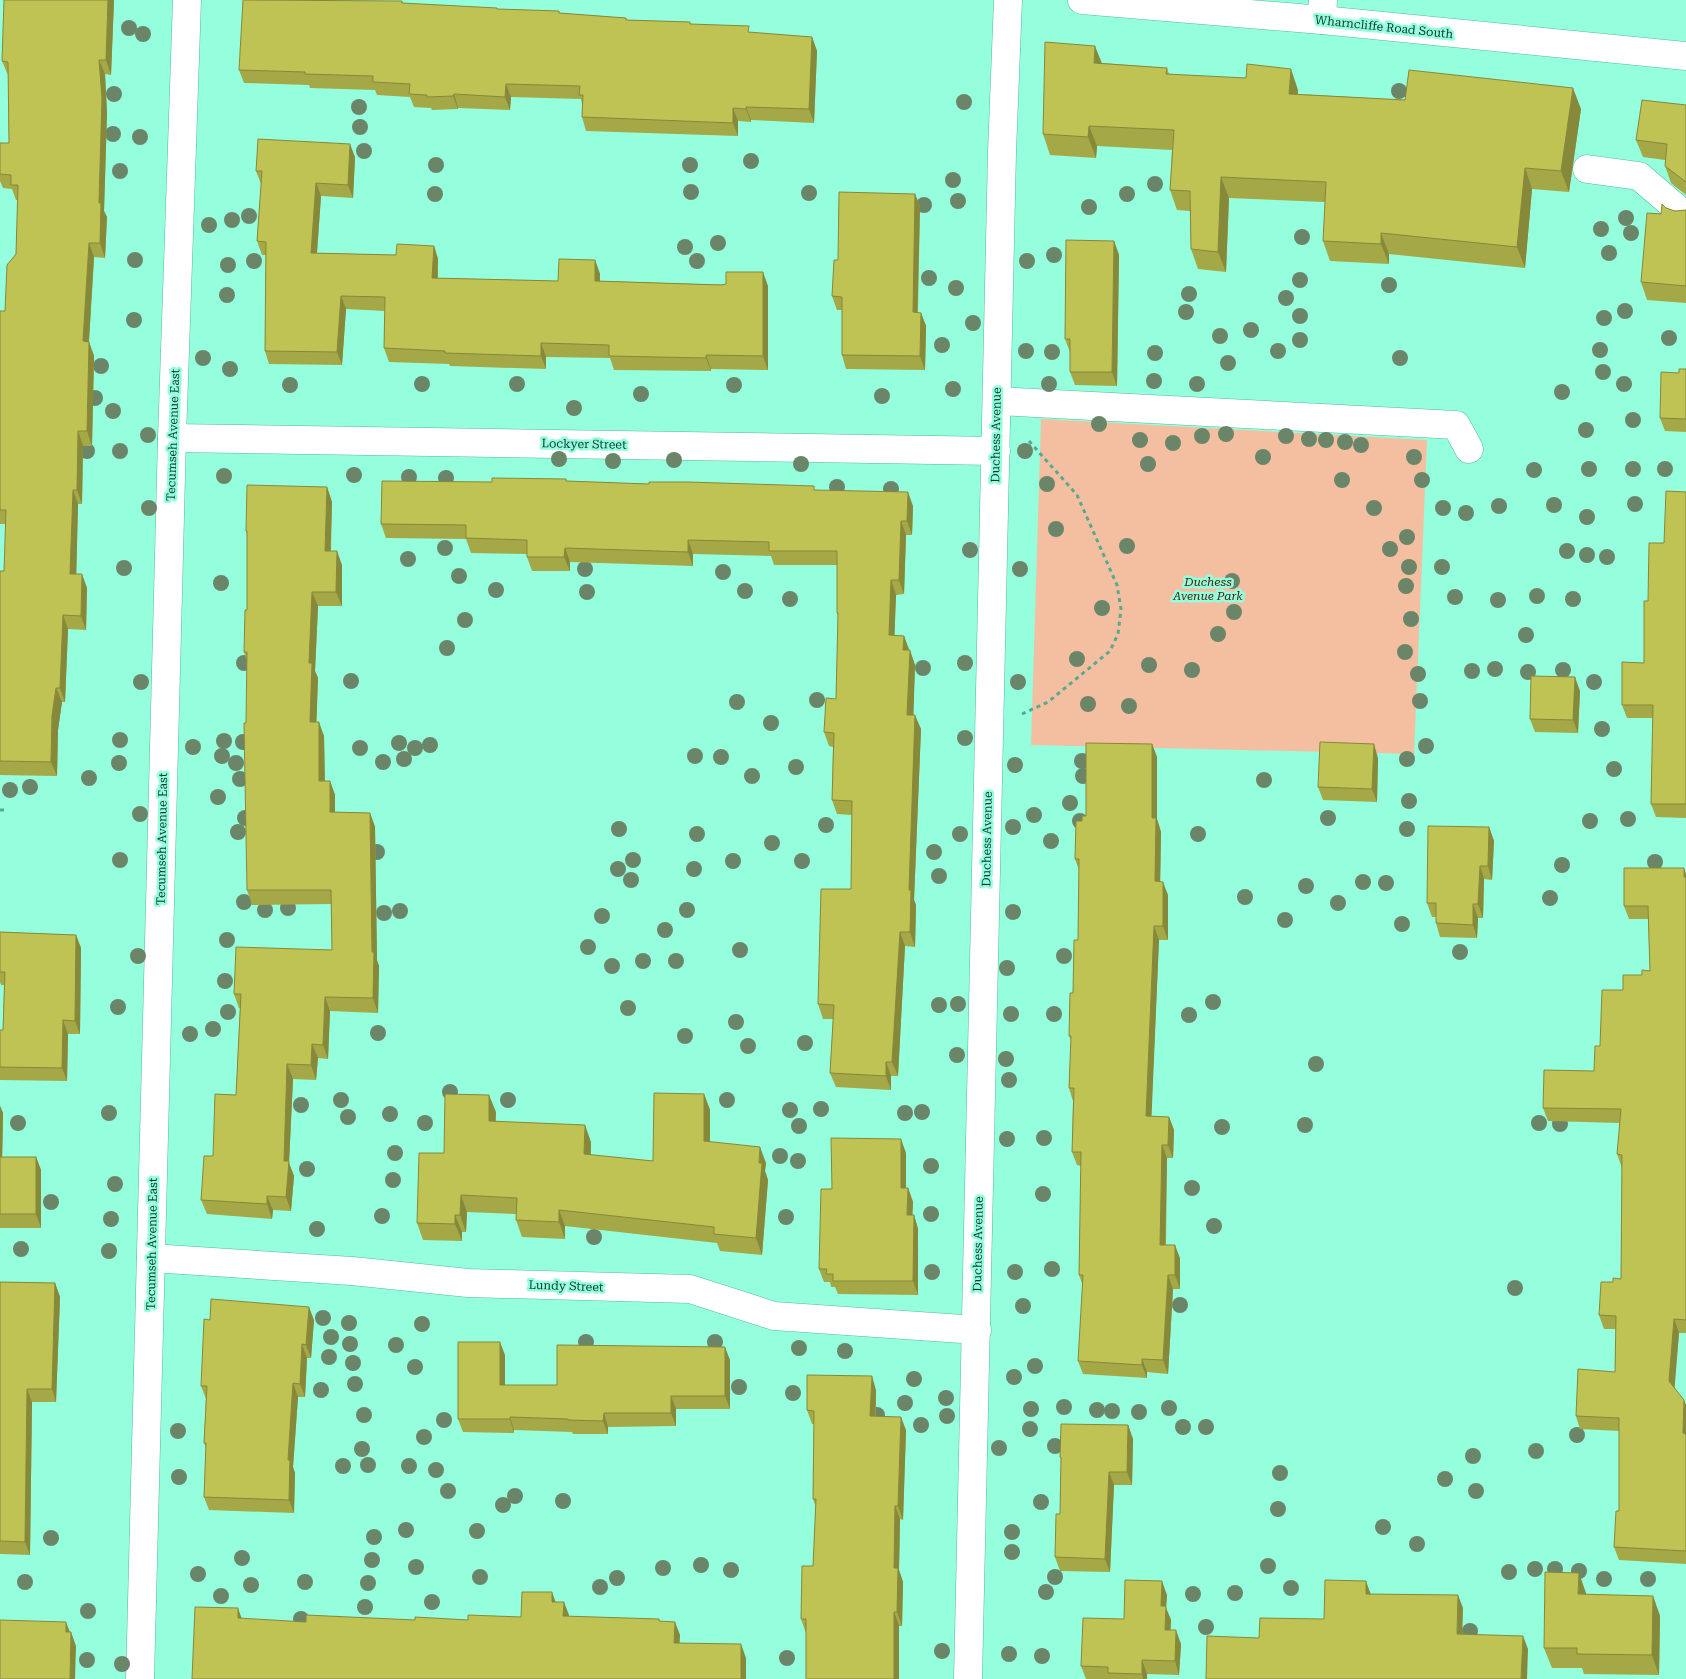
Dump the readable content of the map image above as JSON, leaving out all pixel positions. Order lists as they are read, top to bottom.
{
  "streets": {
    "street": [
      "Wharncliffe Road South",
      "Tecumseh Avenue East",
      "Duchess Avenue",
      "Lockyer Street",
      "Lundy Street"
    ]
  },
  "crossings": [
    ["Tecumseh Avenue East", "Lockyer Street"],
    ["Tecumseh Avenue East", "Lundy Street"],
    ["Duchess Avenue", "Lockyer Street"],
    ["Duchess Avenue", "Lundy Street"]
  ],
  "parks": ["Duchess Avenue Park"]
}
